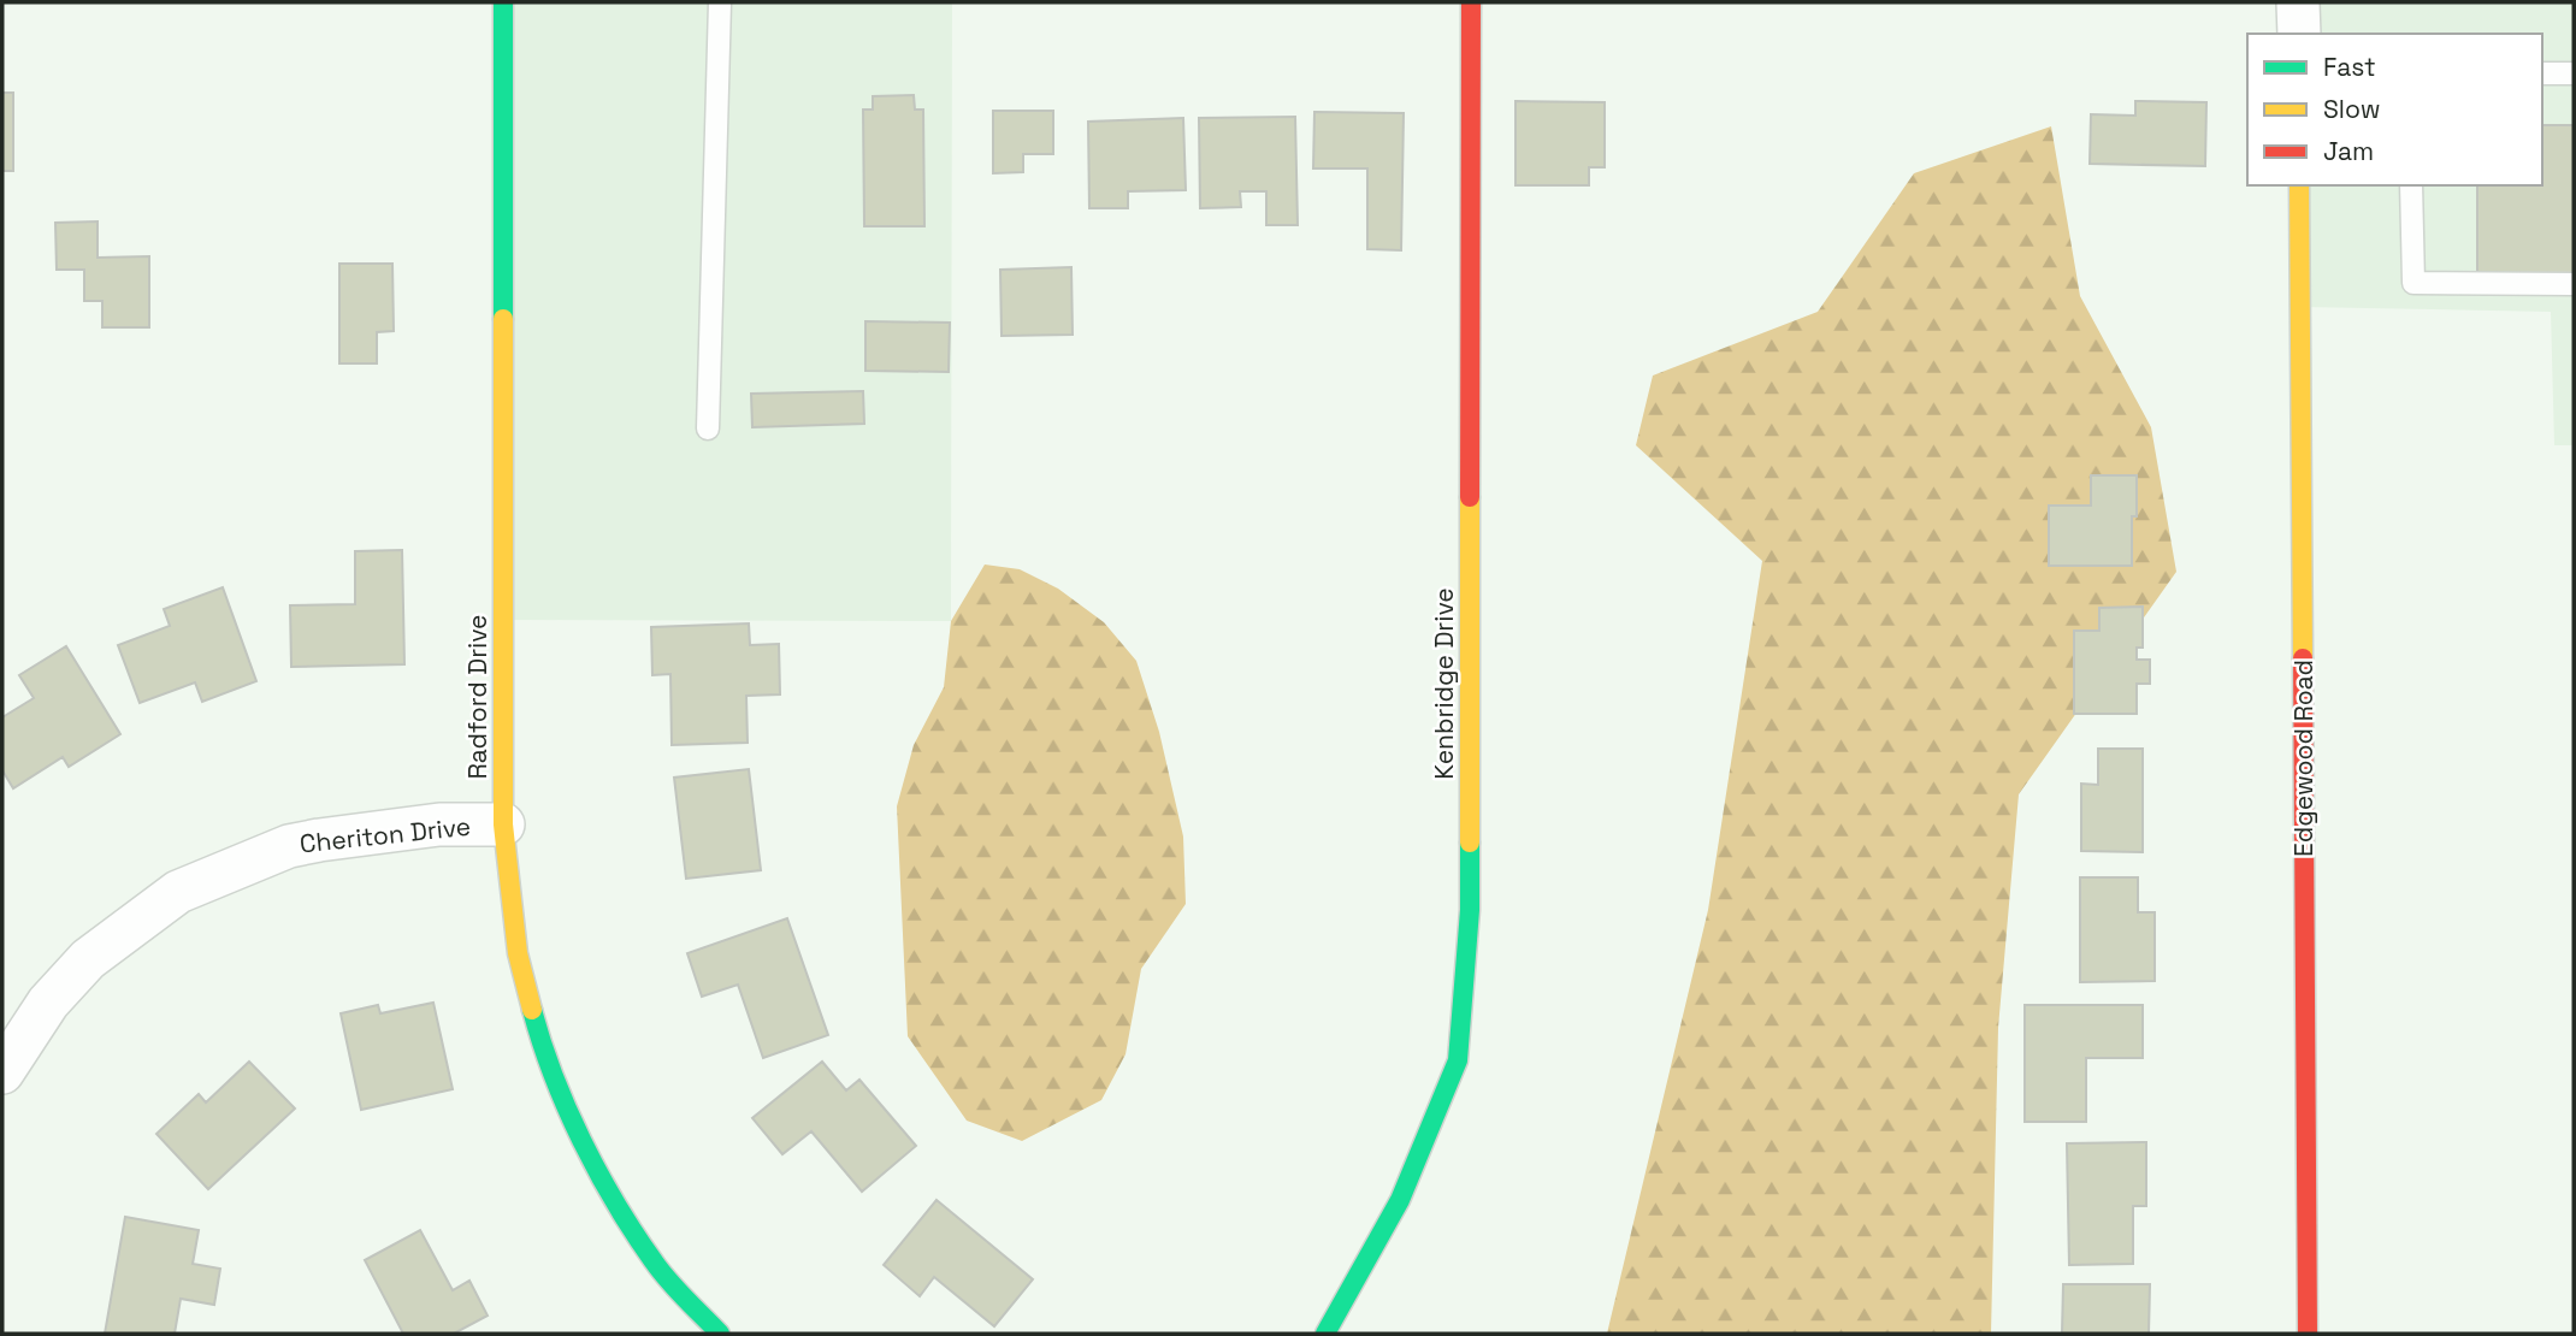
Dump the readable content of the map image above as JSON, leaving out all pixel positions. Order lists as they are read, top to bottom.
{
  "streets": {
    "street": [
      "Kenbridge Drive",
      "Radford Drive",
      "Edgewood Road",
      "Cheriton Drive"
    ]
  },
  "crossings": [
    ["Radford Drive", "Cheriton Drive"]
  ],
  "legend": ["Fast", "Slow", "Jam"]
}
